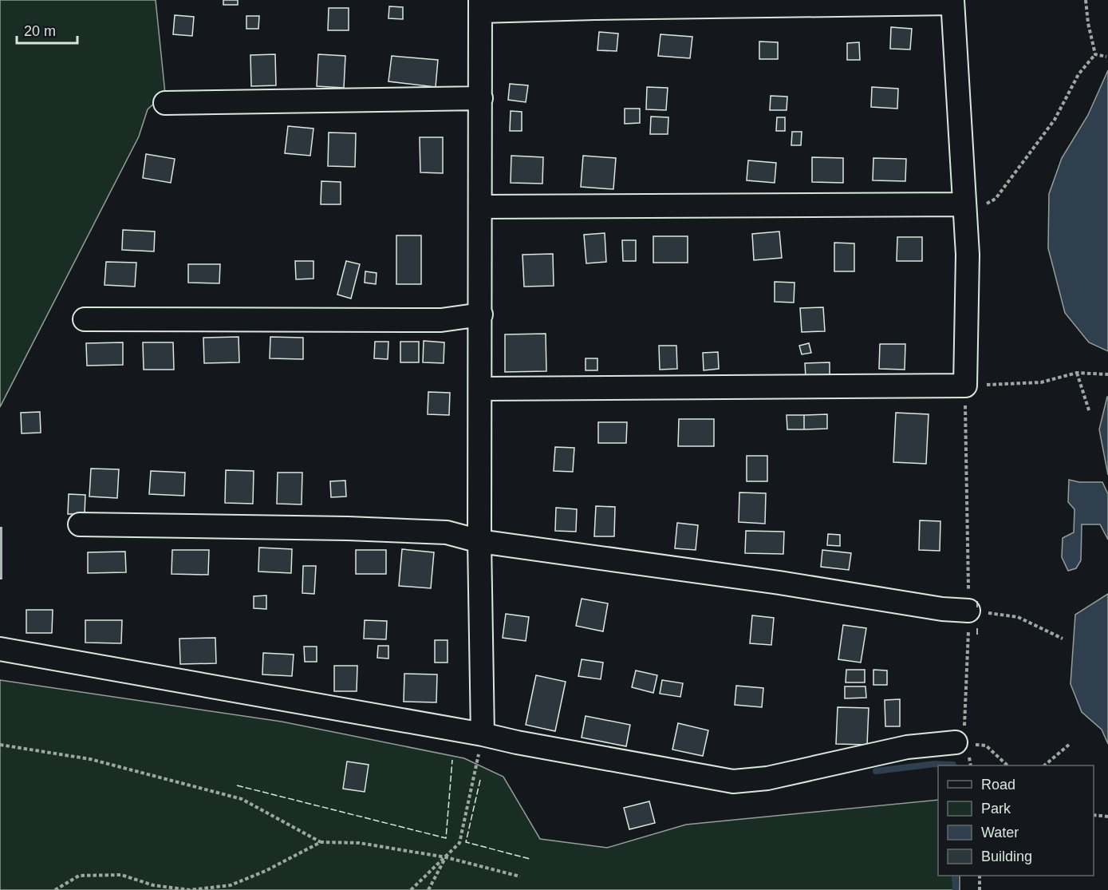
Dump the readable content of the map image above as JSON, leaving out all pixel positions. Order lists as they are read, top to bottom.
{
  "legend": [
    "Road",
    "Park",
    "Water",
    "Building"
  ],
  "scale_bar": "20 m"
}
